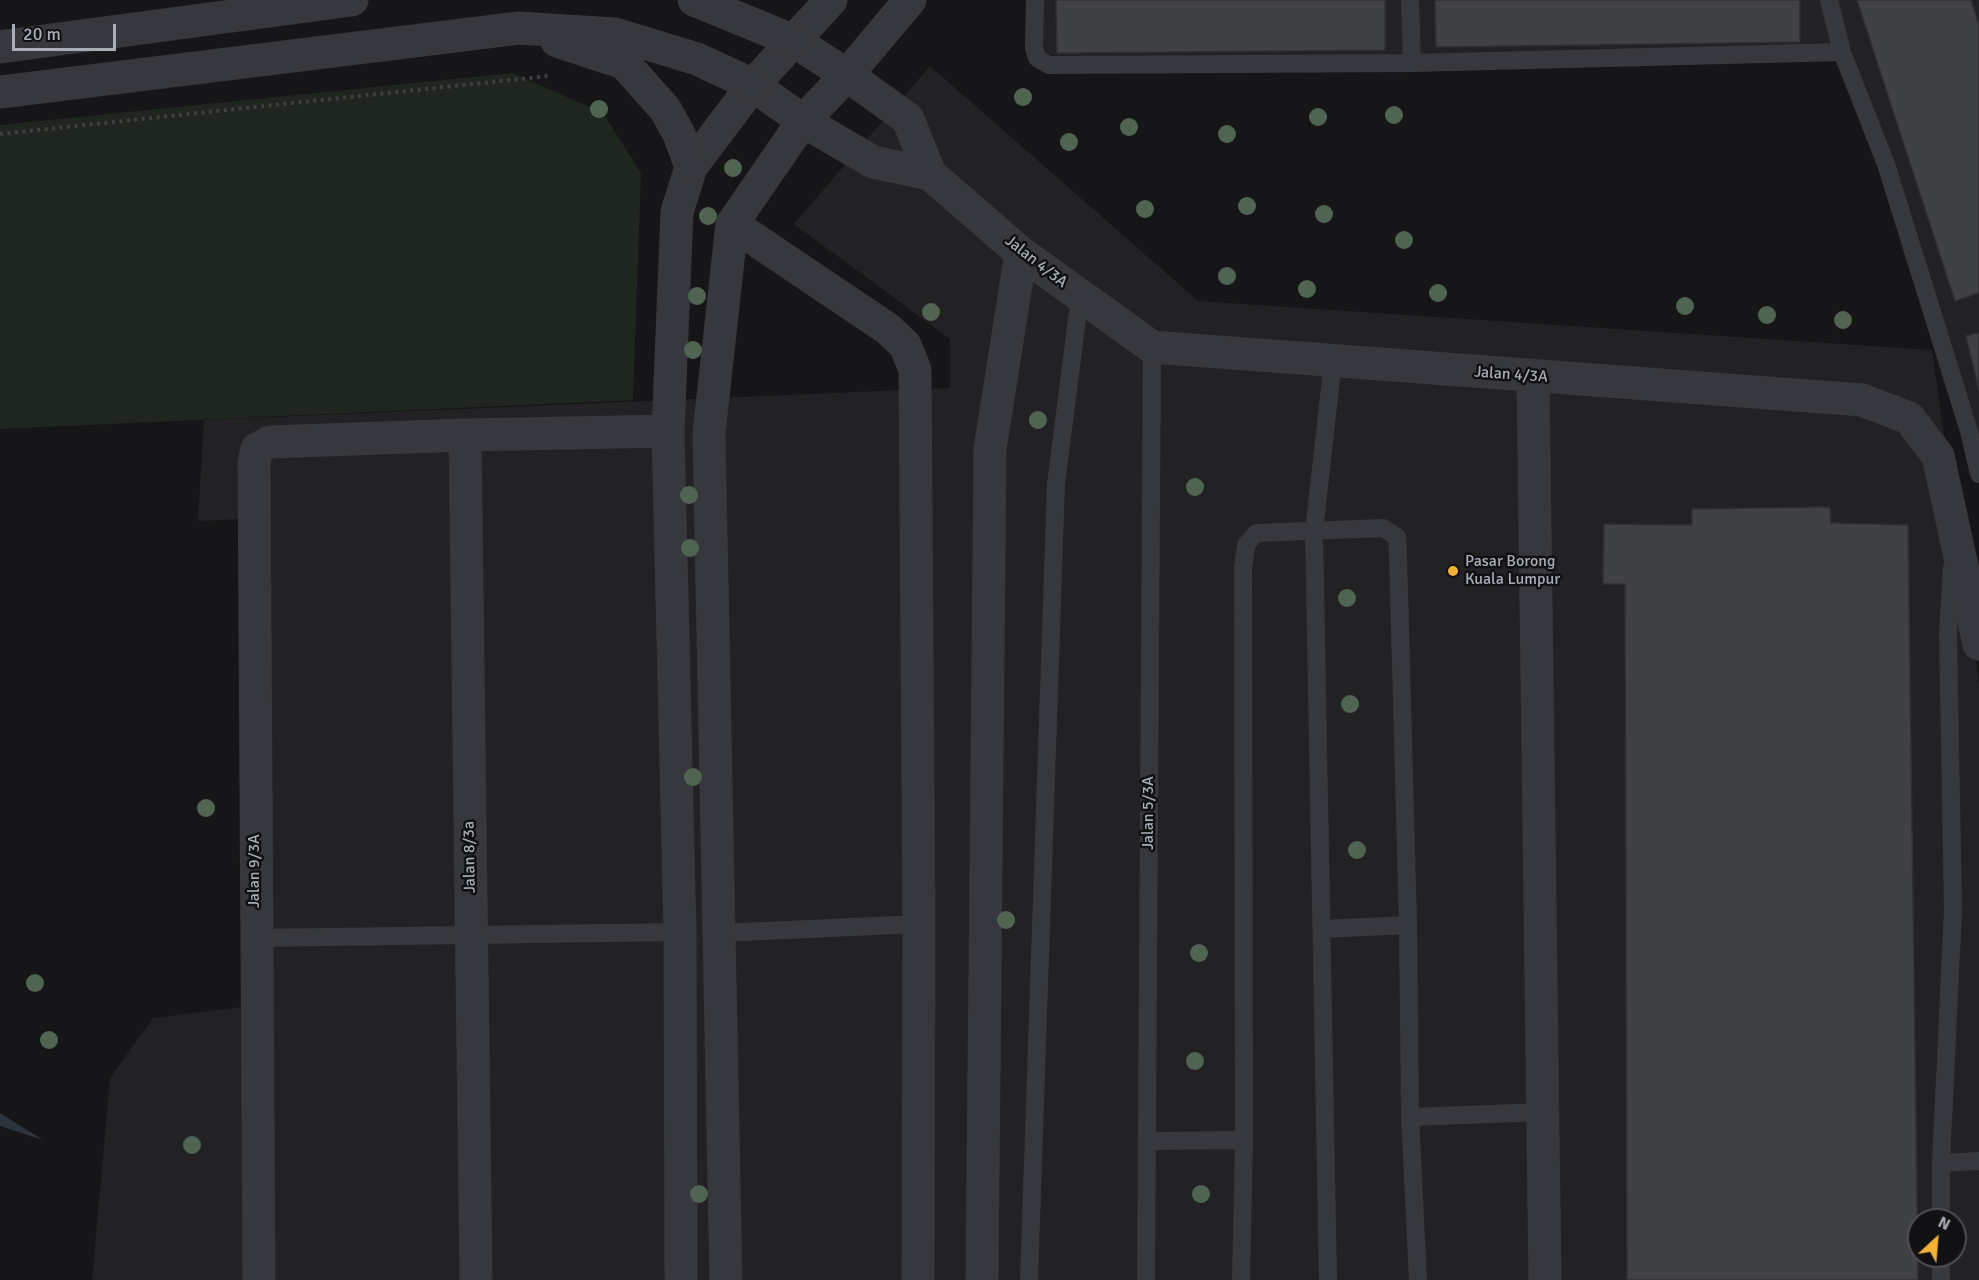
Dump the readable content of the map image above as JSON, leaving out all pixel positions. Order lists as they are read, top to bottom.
{
  "streets": {
    "street": ["Jalan 4/3A", "Jalan 8/3a", "Jalan 9/3A"],
    "lane": ["Jalan 5/3A"]
  },
  "crossings": [
    ["Jalan 4/3A", "Jalan 5/3A"],
    ["Jalan 8/3a", "Jalan 9/3A"]
  ],
  "places": ["Pasar Borong Kuala Lumpur"],
  "scale_bar": "20 m",
  "north": "top right"
}
